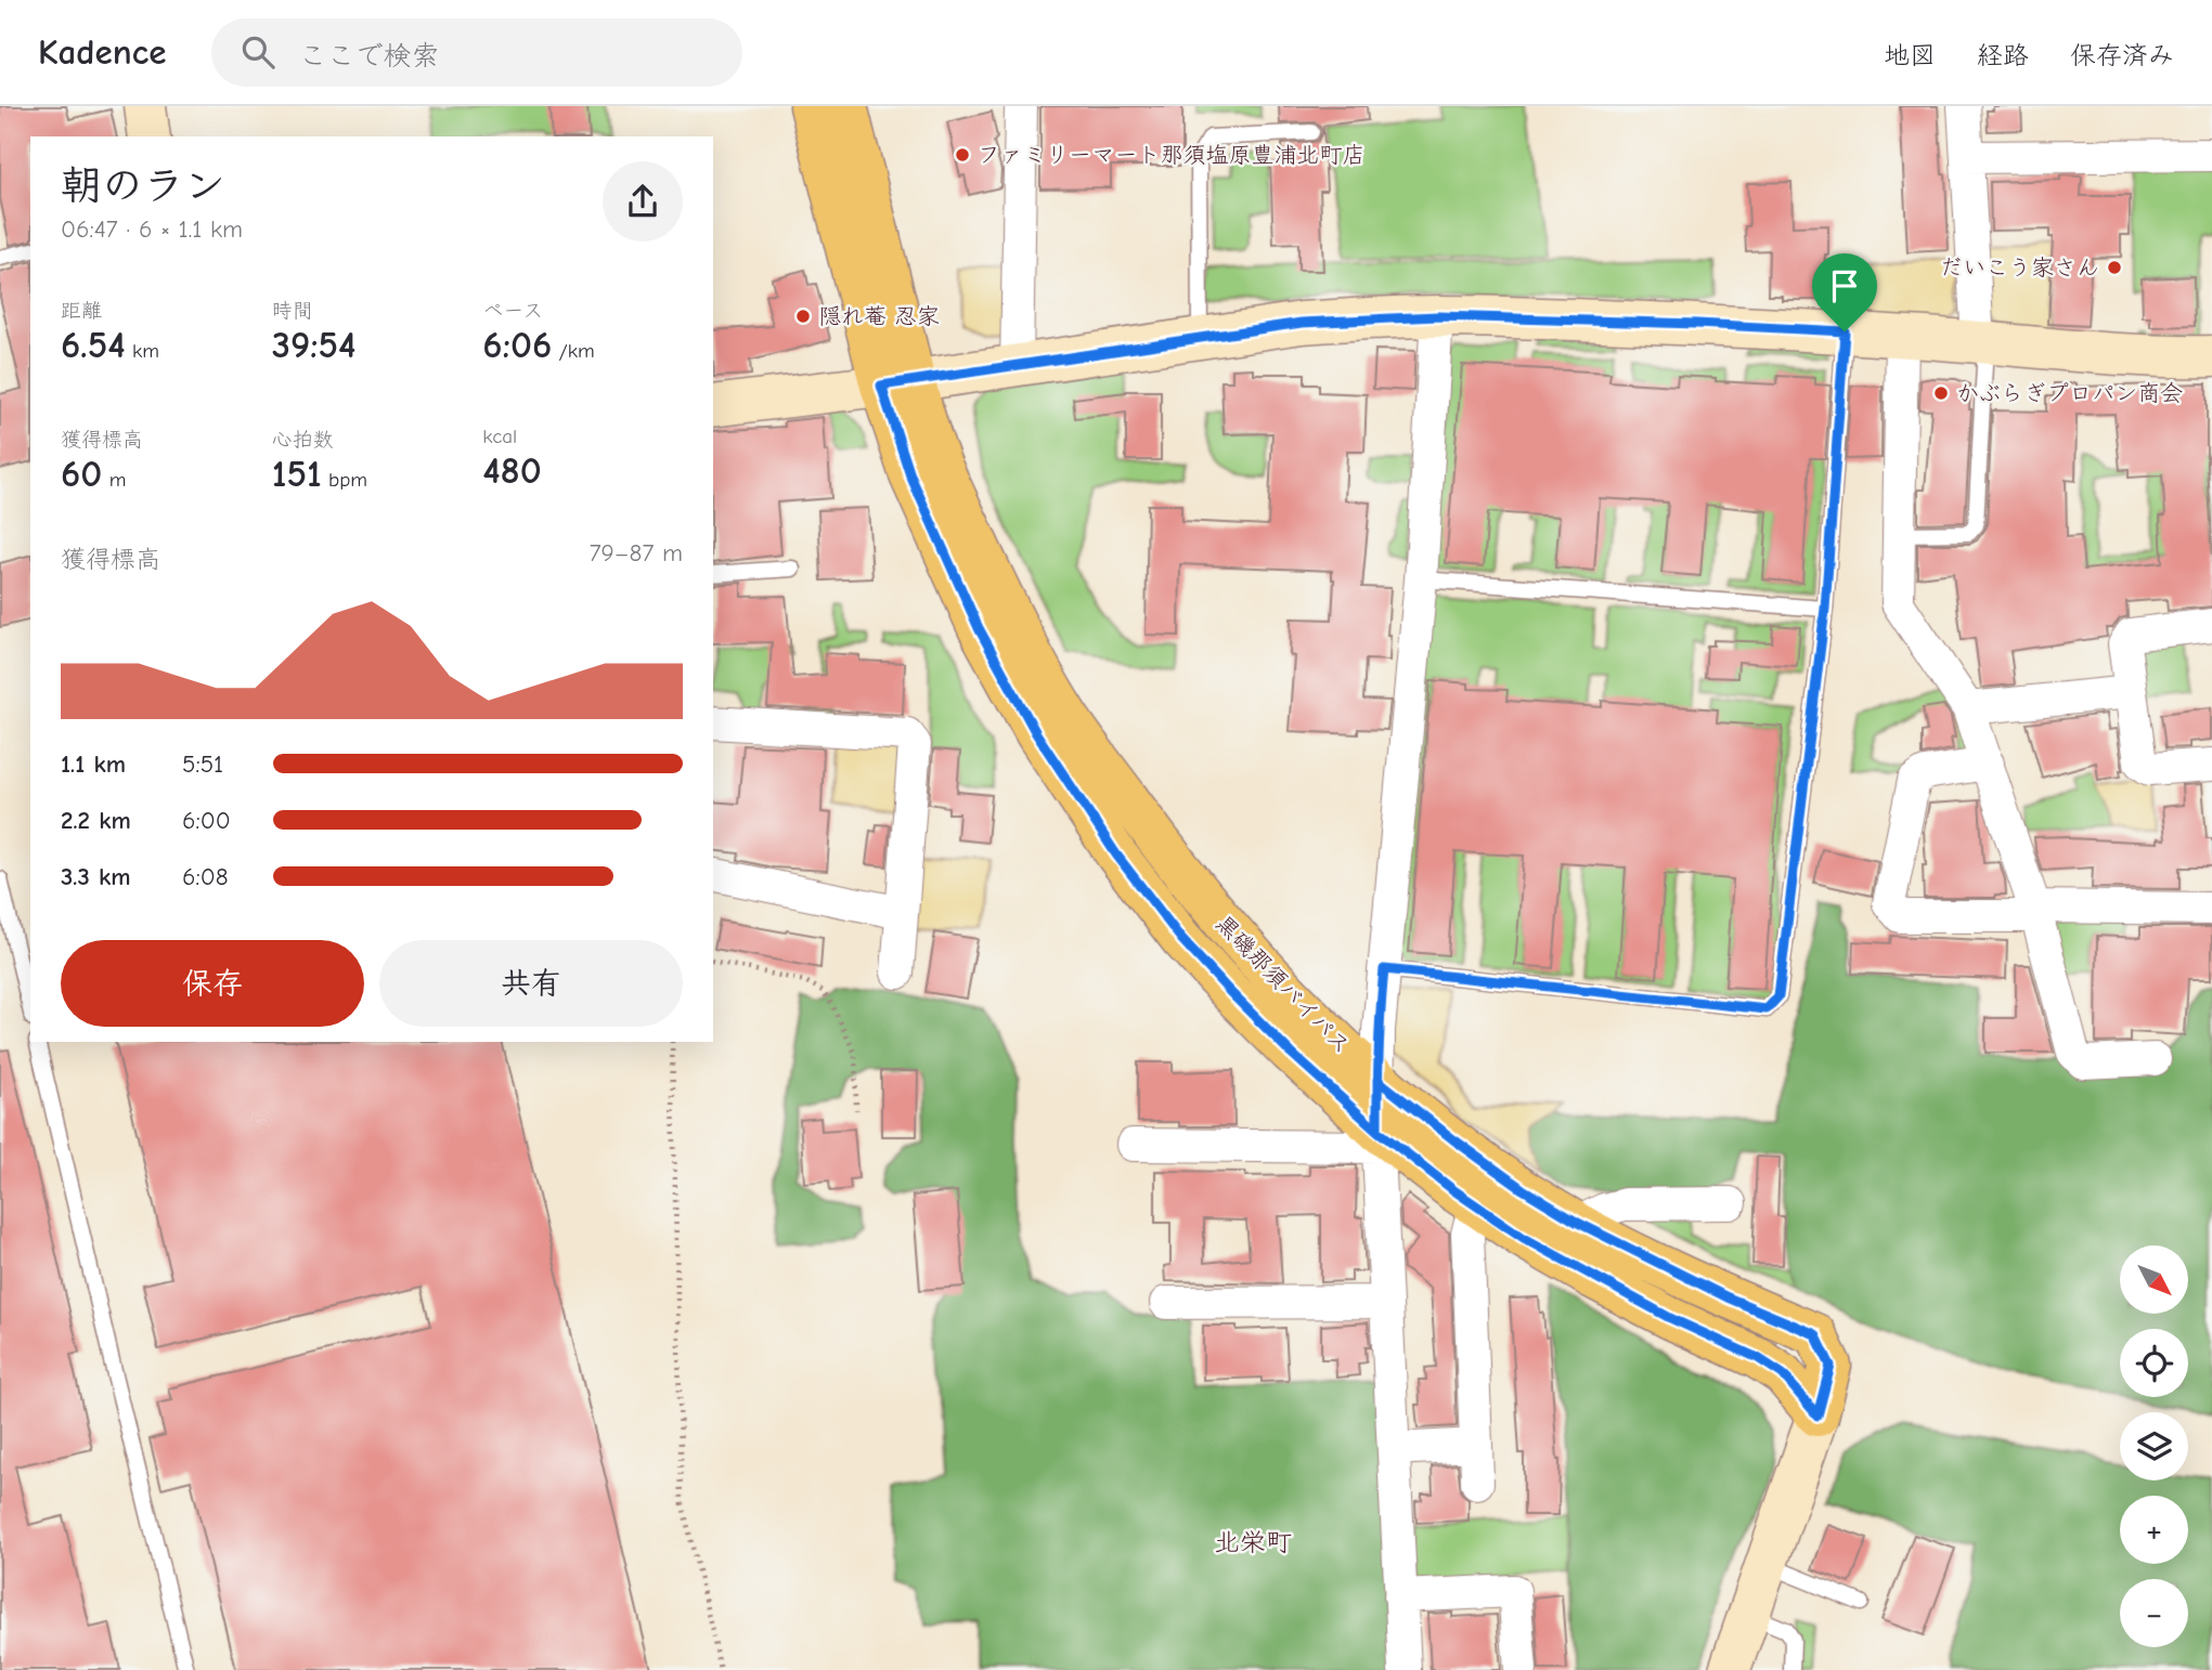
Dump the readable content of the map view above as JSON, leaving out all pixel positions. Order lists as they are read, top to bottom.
{
  "streets": {
    "main road": ["黒磯那須バイパス"]
  },
  "districts": ["北栄町"],
  "places": [
    "ファミリーマート那須塩原豊浦北町店",
    "だいこう家さん",
    "隠れ菴 忍家",
    "かぶらぎプロパン商会"
  ],
  "north": "bottom right",
  "page": {
    "header": "Kadence",
    "search": "ここで検索",
    "nav": ["地図", "経路", "保存済み"],
    "heading": ["朝のラン", "06:47 · 6 × 1.1 km"],
    "stats": [
      ["距離", "6.54 km"],
      ["時間", "39:54"],
      ["ペース", "6:06 /km"],
      ["獲得標高", "60 m"],
      ["心拍数", "151 bpm"],
      ["kcal", "480"]
    ],
    "chart": ["獲得標高", "79–87 m"],
    "list": [
      {
        "name": "1.1 km",
        "note": "5:51"
      },
      {
        "name": "2.2 km",
        "note": "6:00"
      },
      {
        "name": "3.3 km",
        "note": "6:08"
      }
    ],
    "buttons": ["保存", "共有"],
    "map_buttons": ["+", "−"]
  }
}
